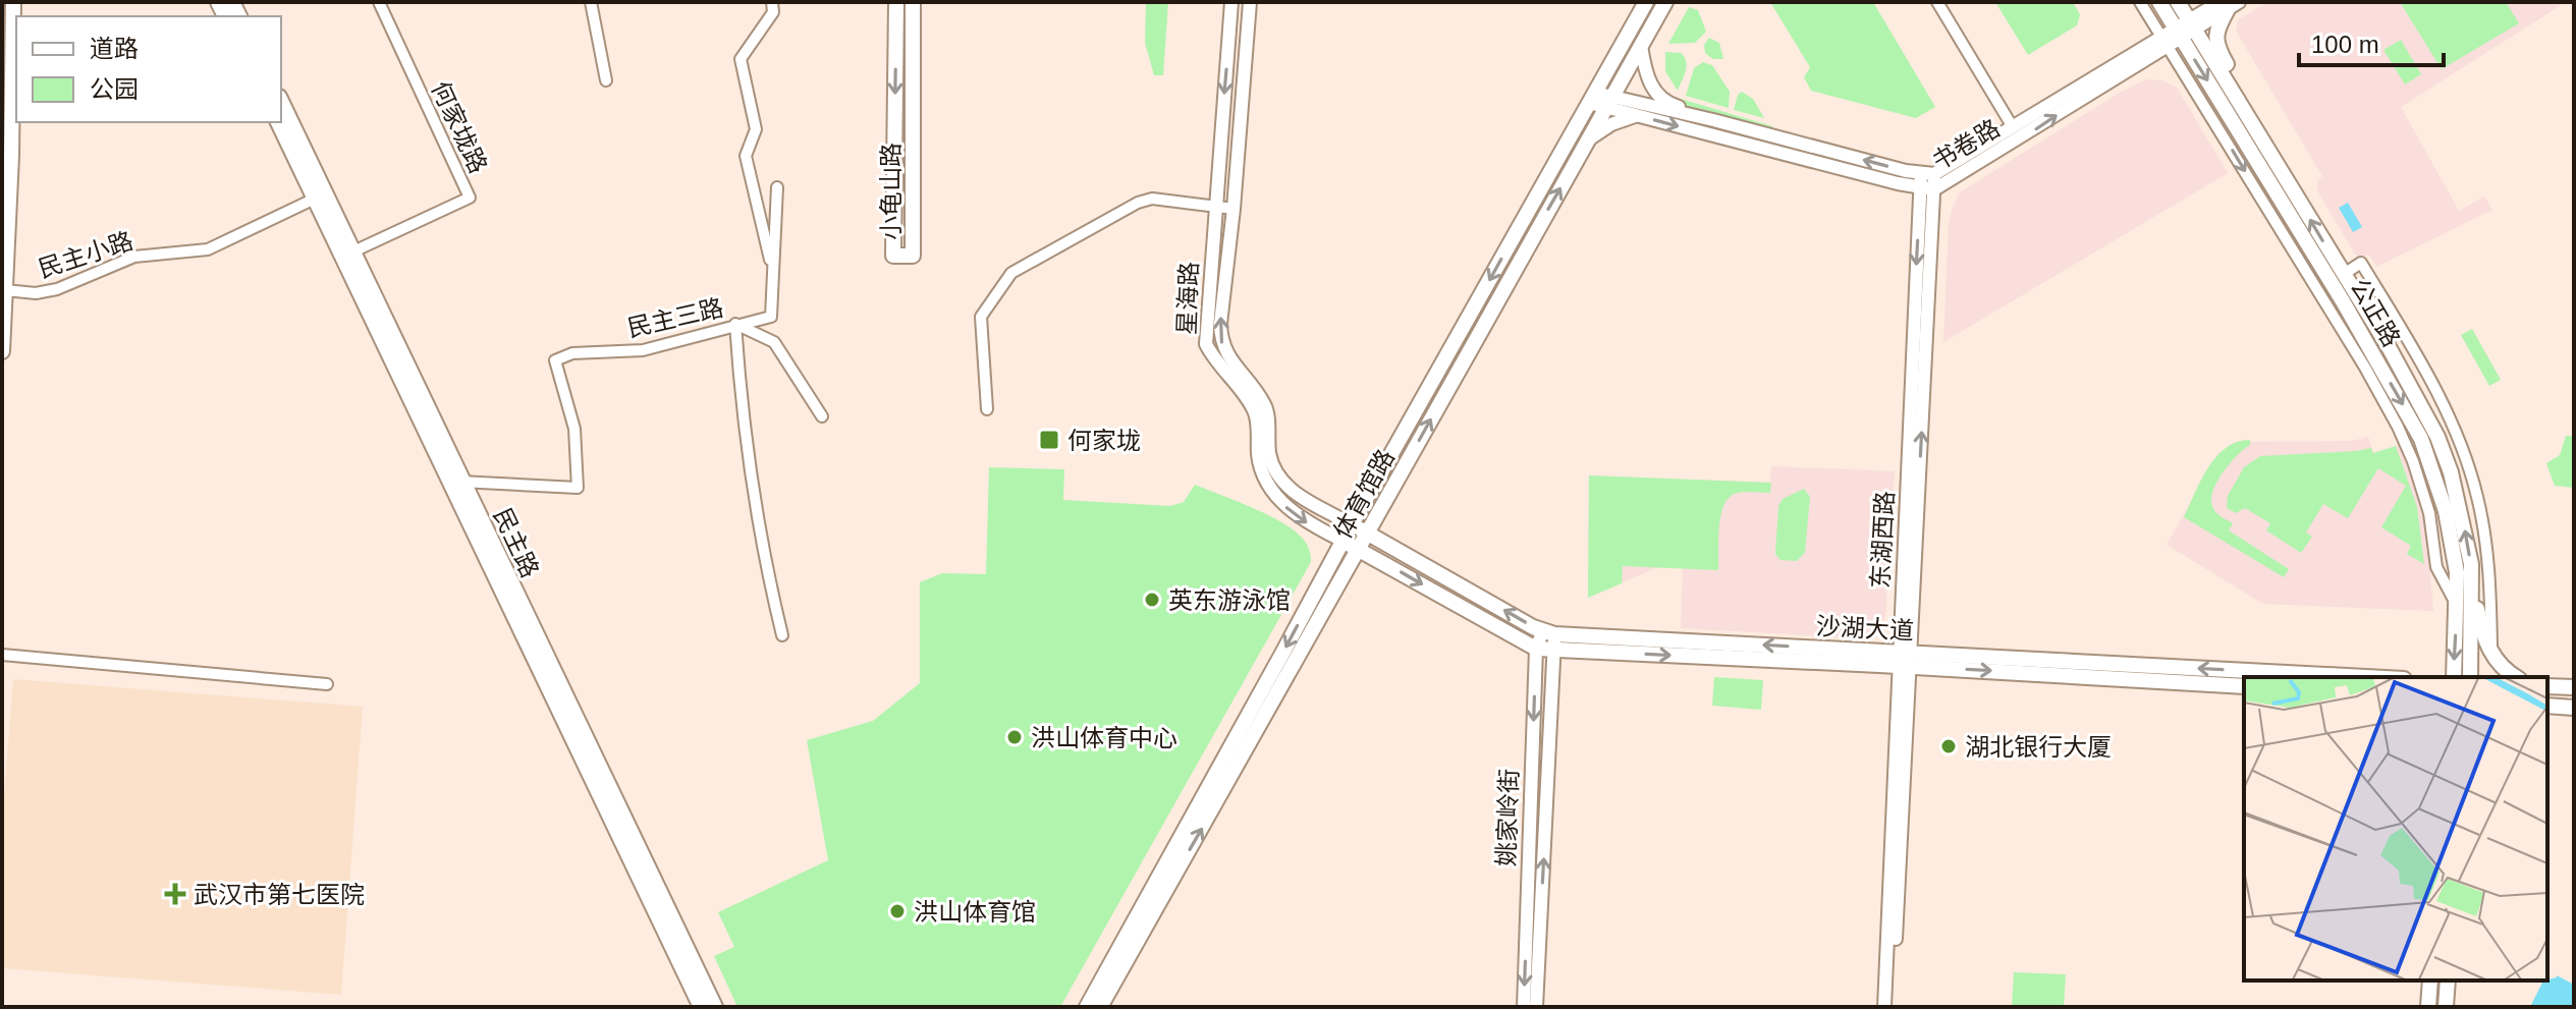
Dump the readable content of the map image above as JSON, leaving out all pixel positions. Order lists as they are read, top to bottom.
{
  "streets": {
    "main road": [
      "小龟山路",
      "公正路",
      "体育馆路",
      "民主路",
      "沙湖大道"
    ],
    "street": [
      "何家垅路",
      "书卷路",
      "民主小路",
      "星海路",
      "民主三路",
      "东湖西路",
      "姚家岭街"
    ]
  },
  "crossings": [
    ["何家垅路", "民主路"],
    ["书卷路", "公正路"],
    ["书卷路", "体育馆路"],
    ["书卷路", "东湖西路"],
    ["民主小路", "民主路"],
    ["星海路", "体育馆路"],
    ["星海路", "沙湖大道"],
    ["民主三路", "民主路"],
    ["体育馆路", "沙湖大道"],
    ["东湖西路", "沙湖大道"],
    ["沙湖大道", "姚家岭街"]
  ],
  "places": {
    "transit": ["何家垅"],
    "other": [
      "英东游泳馆",
      "洪山体育中心",
      "湖北银行大厦",
      "洪山体育馆"
    ],
    "health": ["武汉市第七医院"]
  },
  "legend": ["道路", "公园"],
  "scale_bar": "100 m"
}
